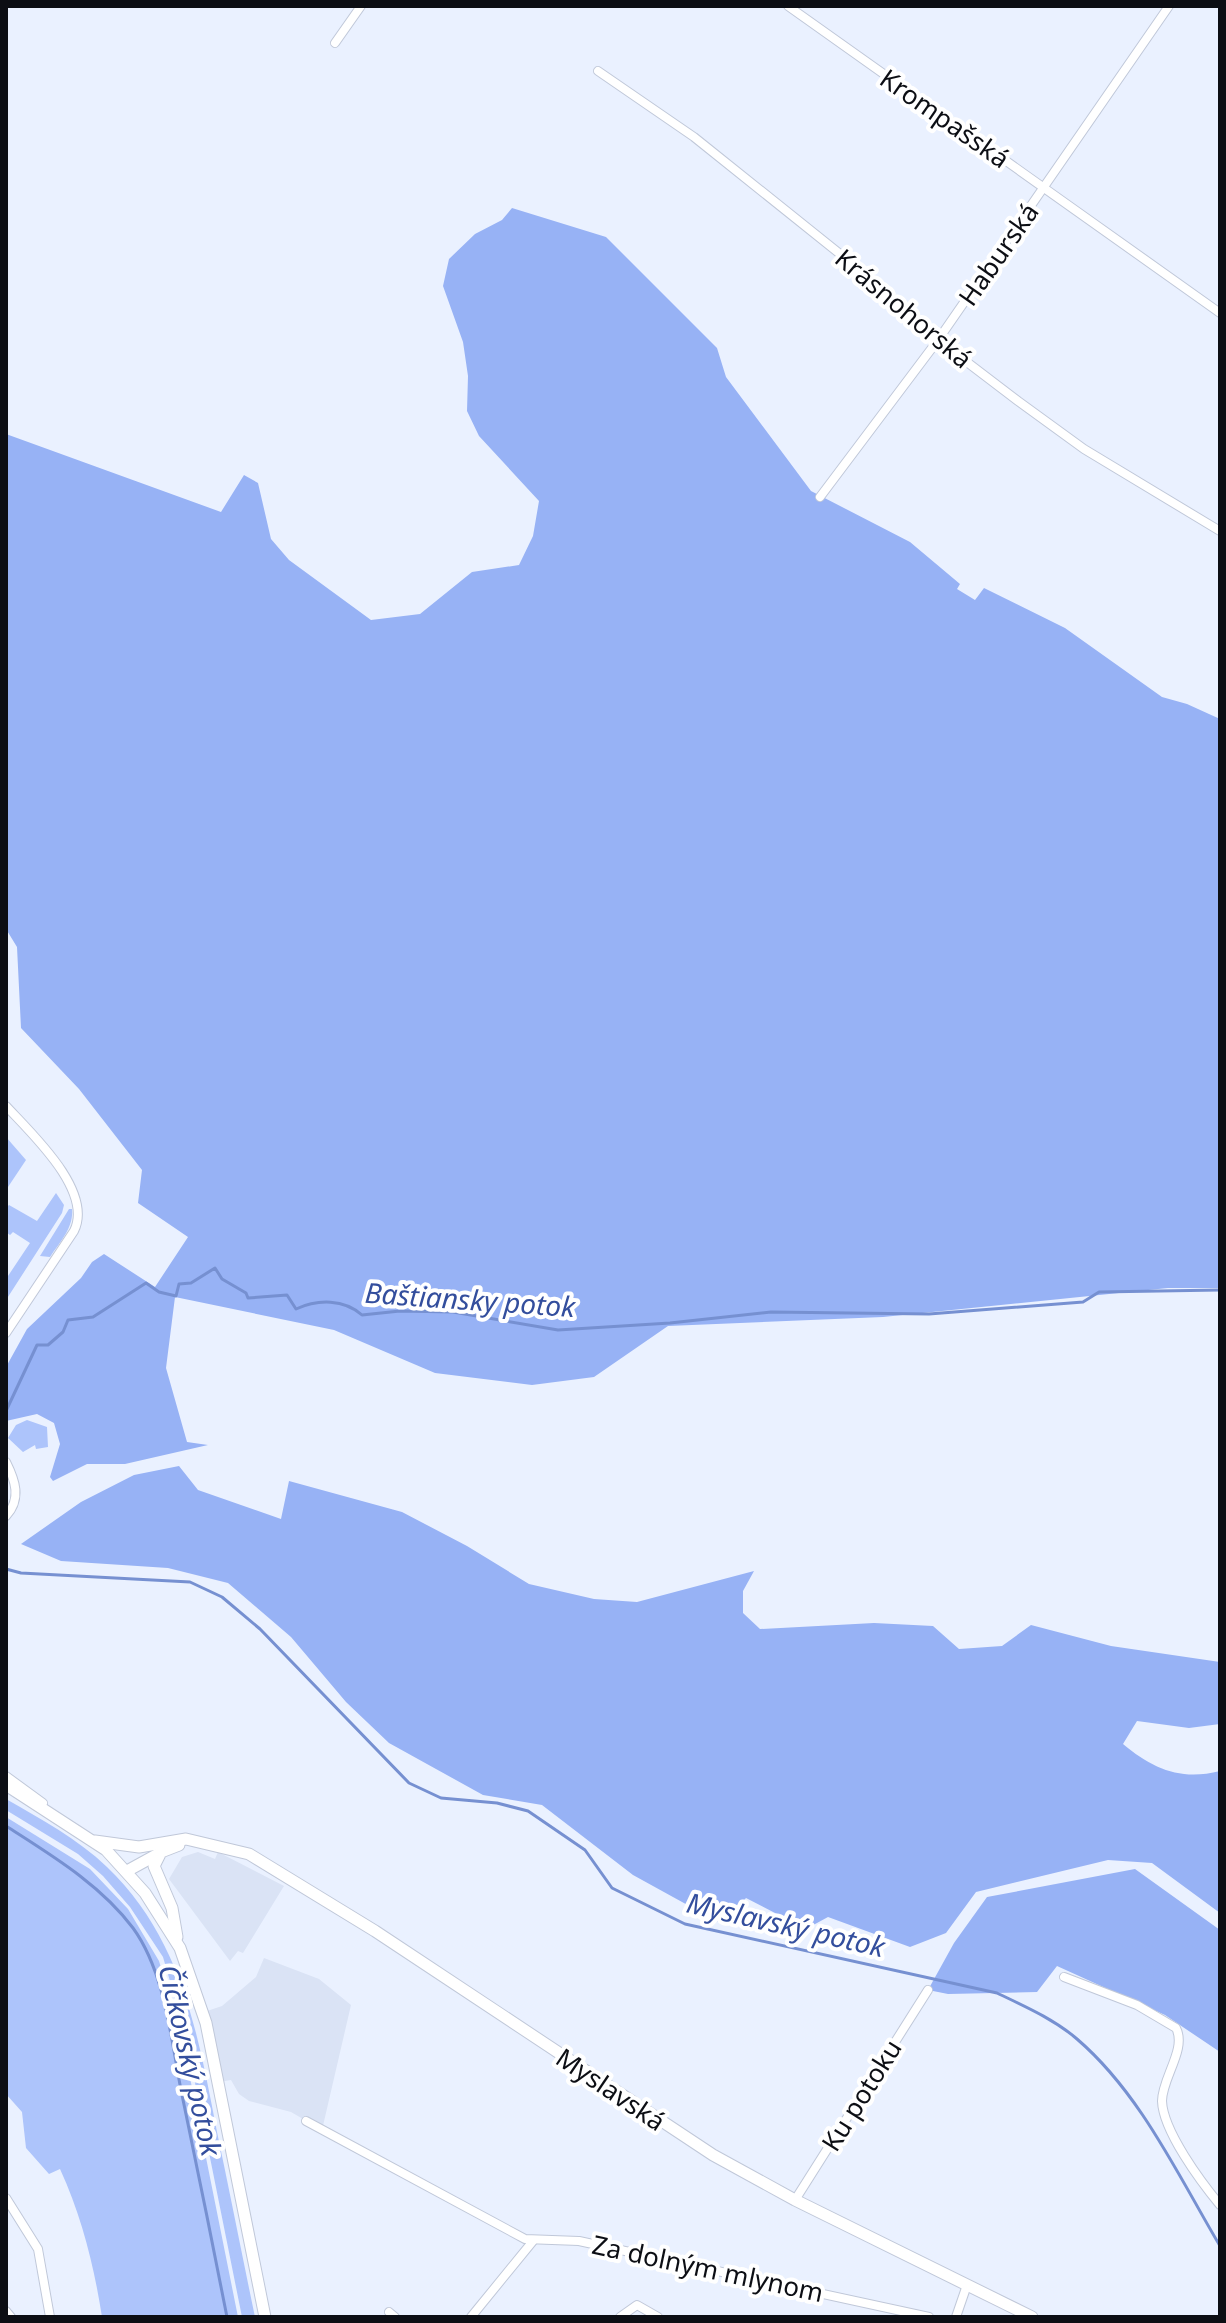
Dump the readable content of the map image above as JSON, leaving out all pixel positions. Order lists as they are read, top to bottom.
{
  "streets": {
    "street": [
      "Krompašská",
      "Haburská",
      "Krásnohorská",
      "Myslavská",
      "Ku potoku",
      "Za dolným mlynom"
    ]
  },
  "crossings": [
    ["Krompašská", "Haburská"],
    ["Haburská", "Krásnohorská"],
    ["Myslavská", "Ku potoku"]
  ],
  "water": ["Baštiansky potok", "Myslavský potok", "Čičkovský potok"]
}
